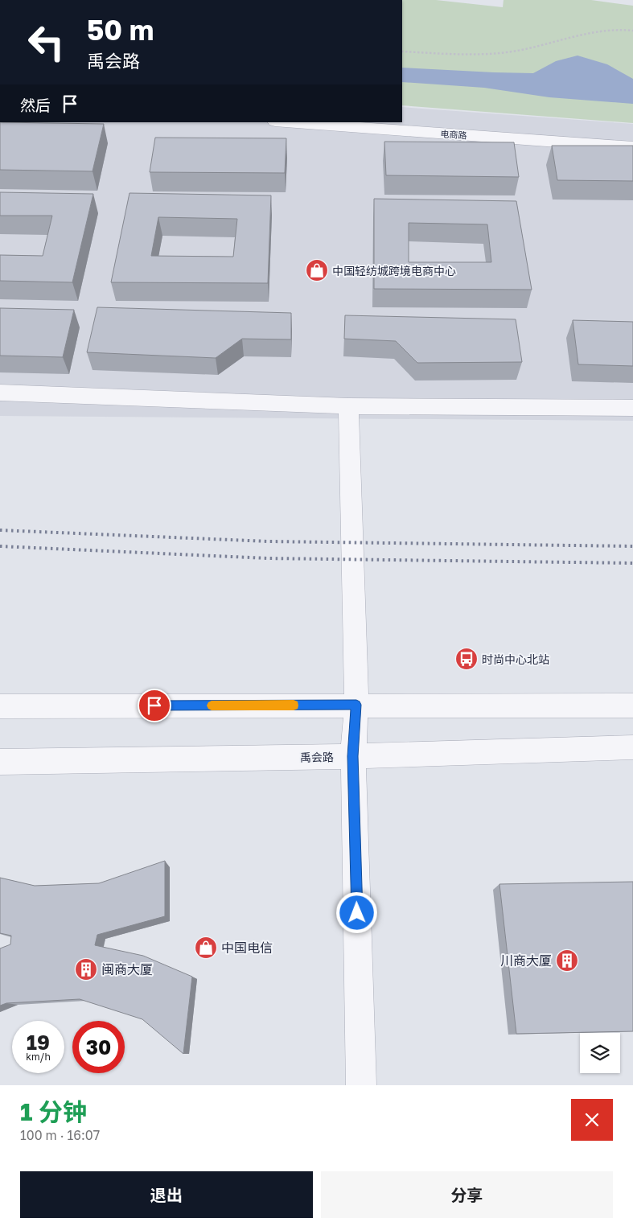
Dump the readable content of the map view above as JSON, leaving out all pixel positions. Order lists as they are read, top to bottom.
{
  "streets": {
    "street": ["电商路", "禹会路"]
  },
  "places": {
    "shop": ["中国轻纺城跨境电商中心", "中国电信"],
    "bus stop": ["时尚中心北站"],
    "building": ["川商大厦", "闽商大厦"]
  },
  "page": {
    "turn": ["50 m", "禹会路"],
    "then": "然后",
    "speed": "19 km/h",
    "limit": "30",
    "heading": ["1 分钟", "100 m · 16:07"],
    "buttons": ["退出", "分享"]
  }
}
